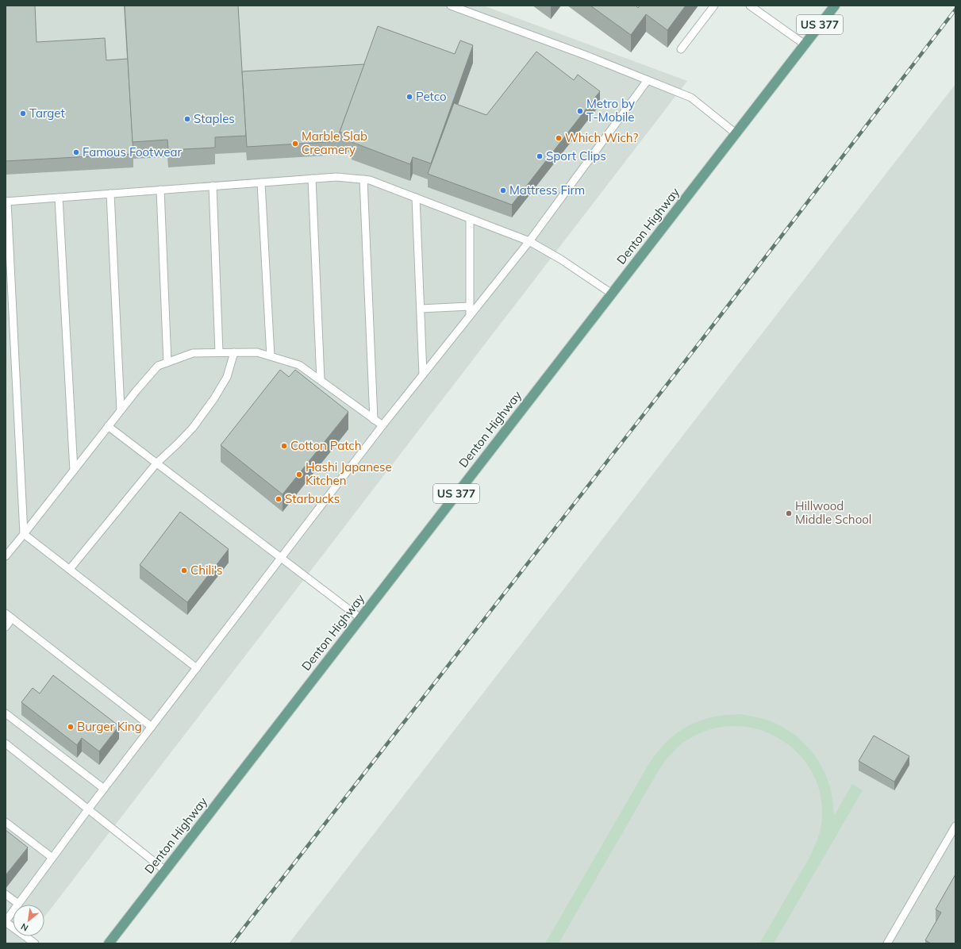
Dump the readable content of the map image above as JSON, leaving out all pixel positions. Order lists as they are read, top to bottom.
{
  "streets": {
    "main road": ["US 377", "Denton Highway"]
  },
  "places": [
    "Petco",
    "Metro by T-Mobile",
    "Target",
    "Staples",
    "Which Wich?",
    "Marble Slab Creamery",
    "Famous Footwear",
    "Sport Clips",
    "Mattress Firm",
    "Cotton Patch",
    "Hashi Japanese Kitchen",
    "Starbucks",
    "Hillwood Middle School",
    "Chili's",
    "Burger King"
  ],
  "north": "bottom left"
}
